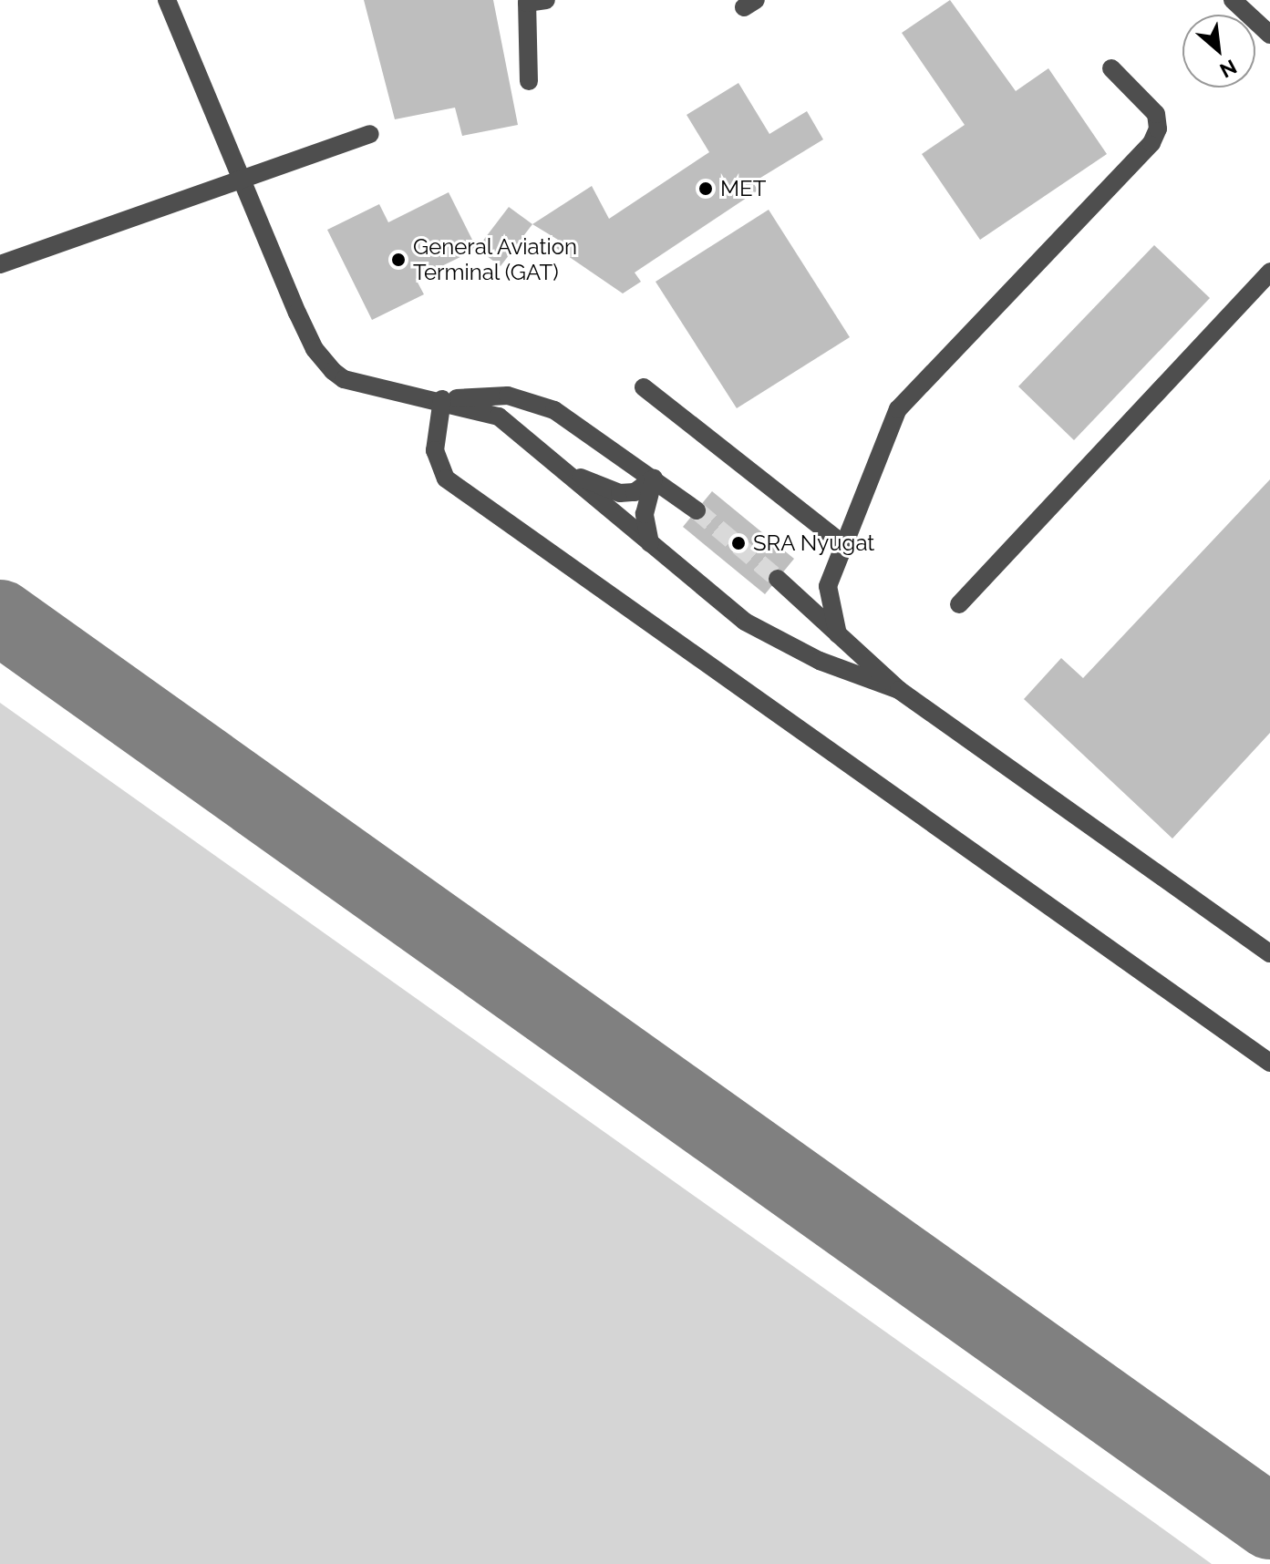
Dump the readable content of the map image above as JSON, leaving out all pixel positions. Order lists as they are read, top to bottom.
{
  "places": ["MET", "General Aviation Terminal (GAT)", "SRA Nyugat"],
  "north": "bottom right"
}
